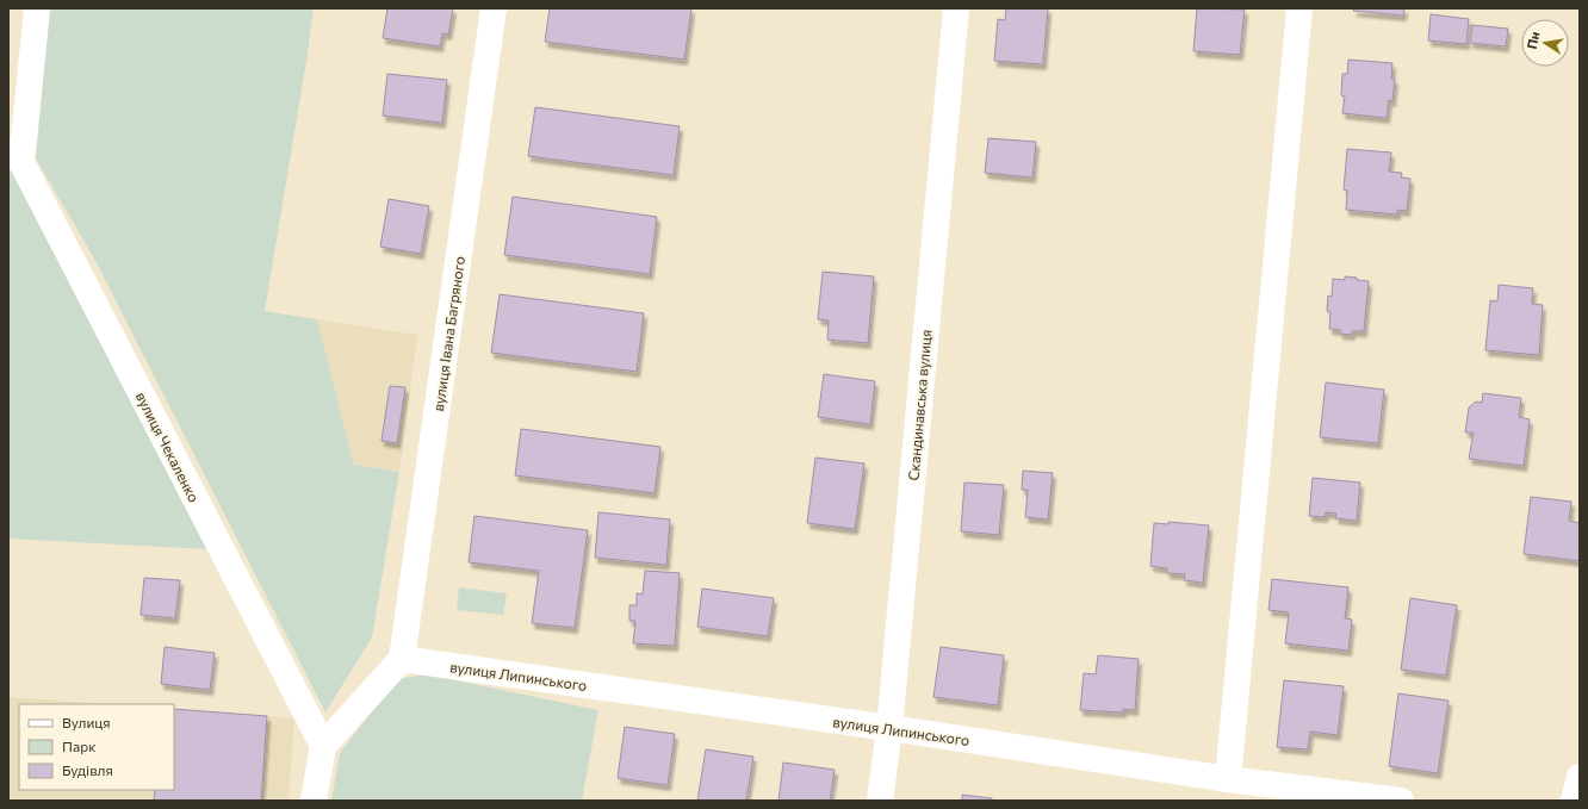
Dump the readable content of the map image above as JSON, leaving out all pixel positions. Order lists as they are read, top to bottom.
{
  "streets": {
    "street": [
      "вулиця Івана Багряного",
      "Скандинавська вулиця",
      "вулиця Чекаленко",
      "вулиця Липинського"
    ]
  },
  "crossings": [
    ["вулиця Івана Багряного", "вулиця Липинського"],
    ["Скандинавська вулиця", "вулиця Липинського"]
  ],
  "legend": ["Вулиця", "Парк", "Будівля"],
  "north": "left"
}
